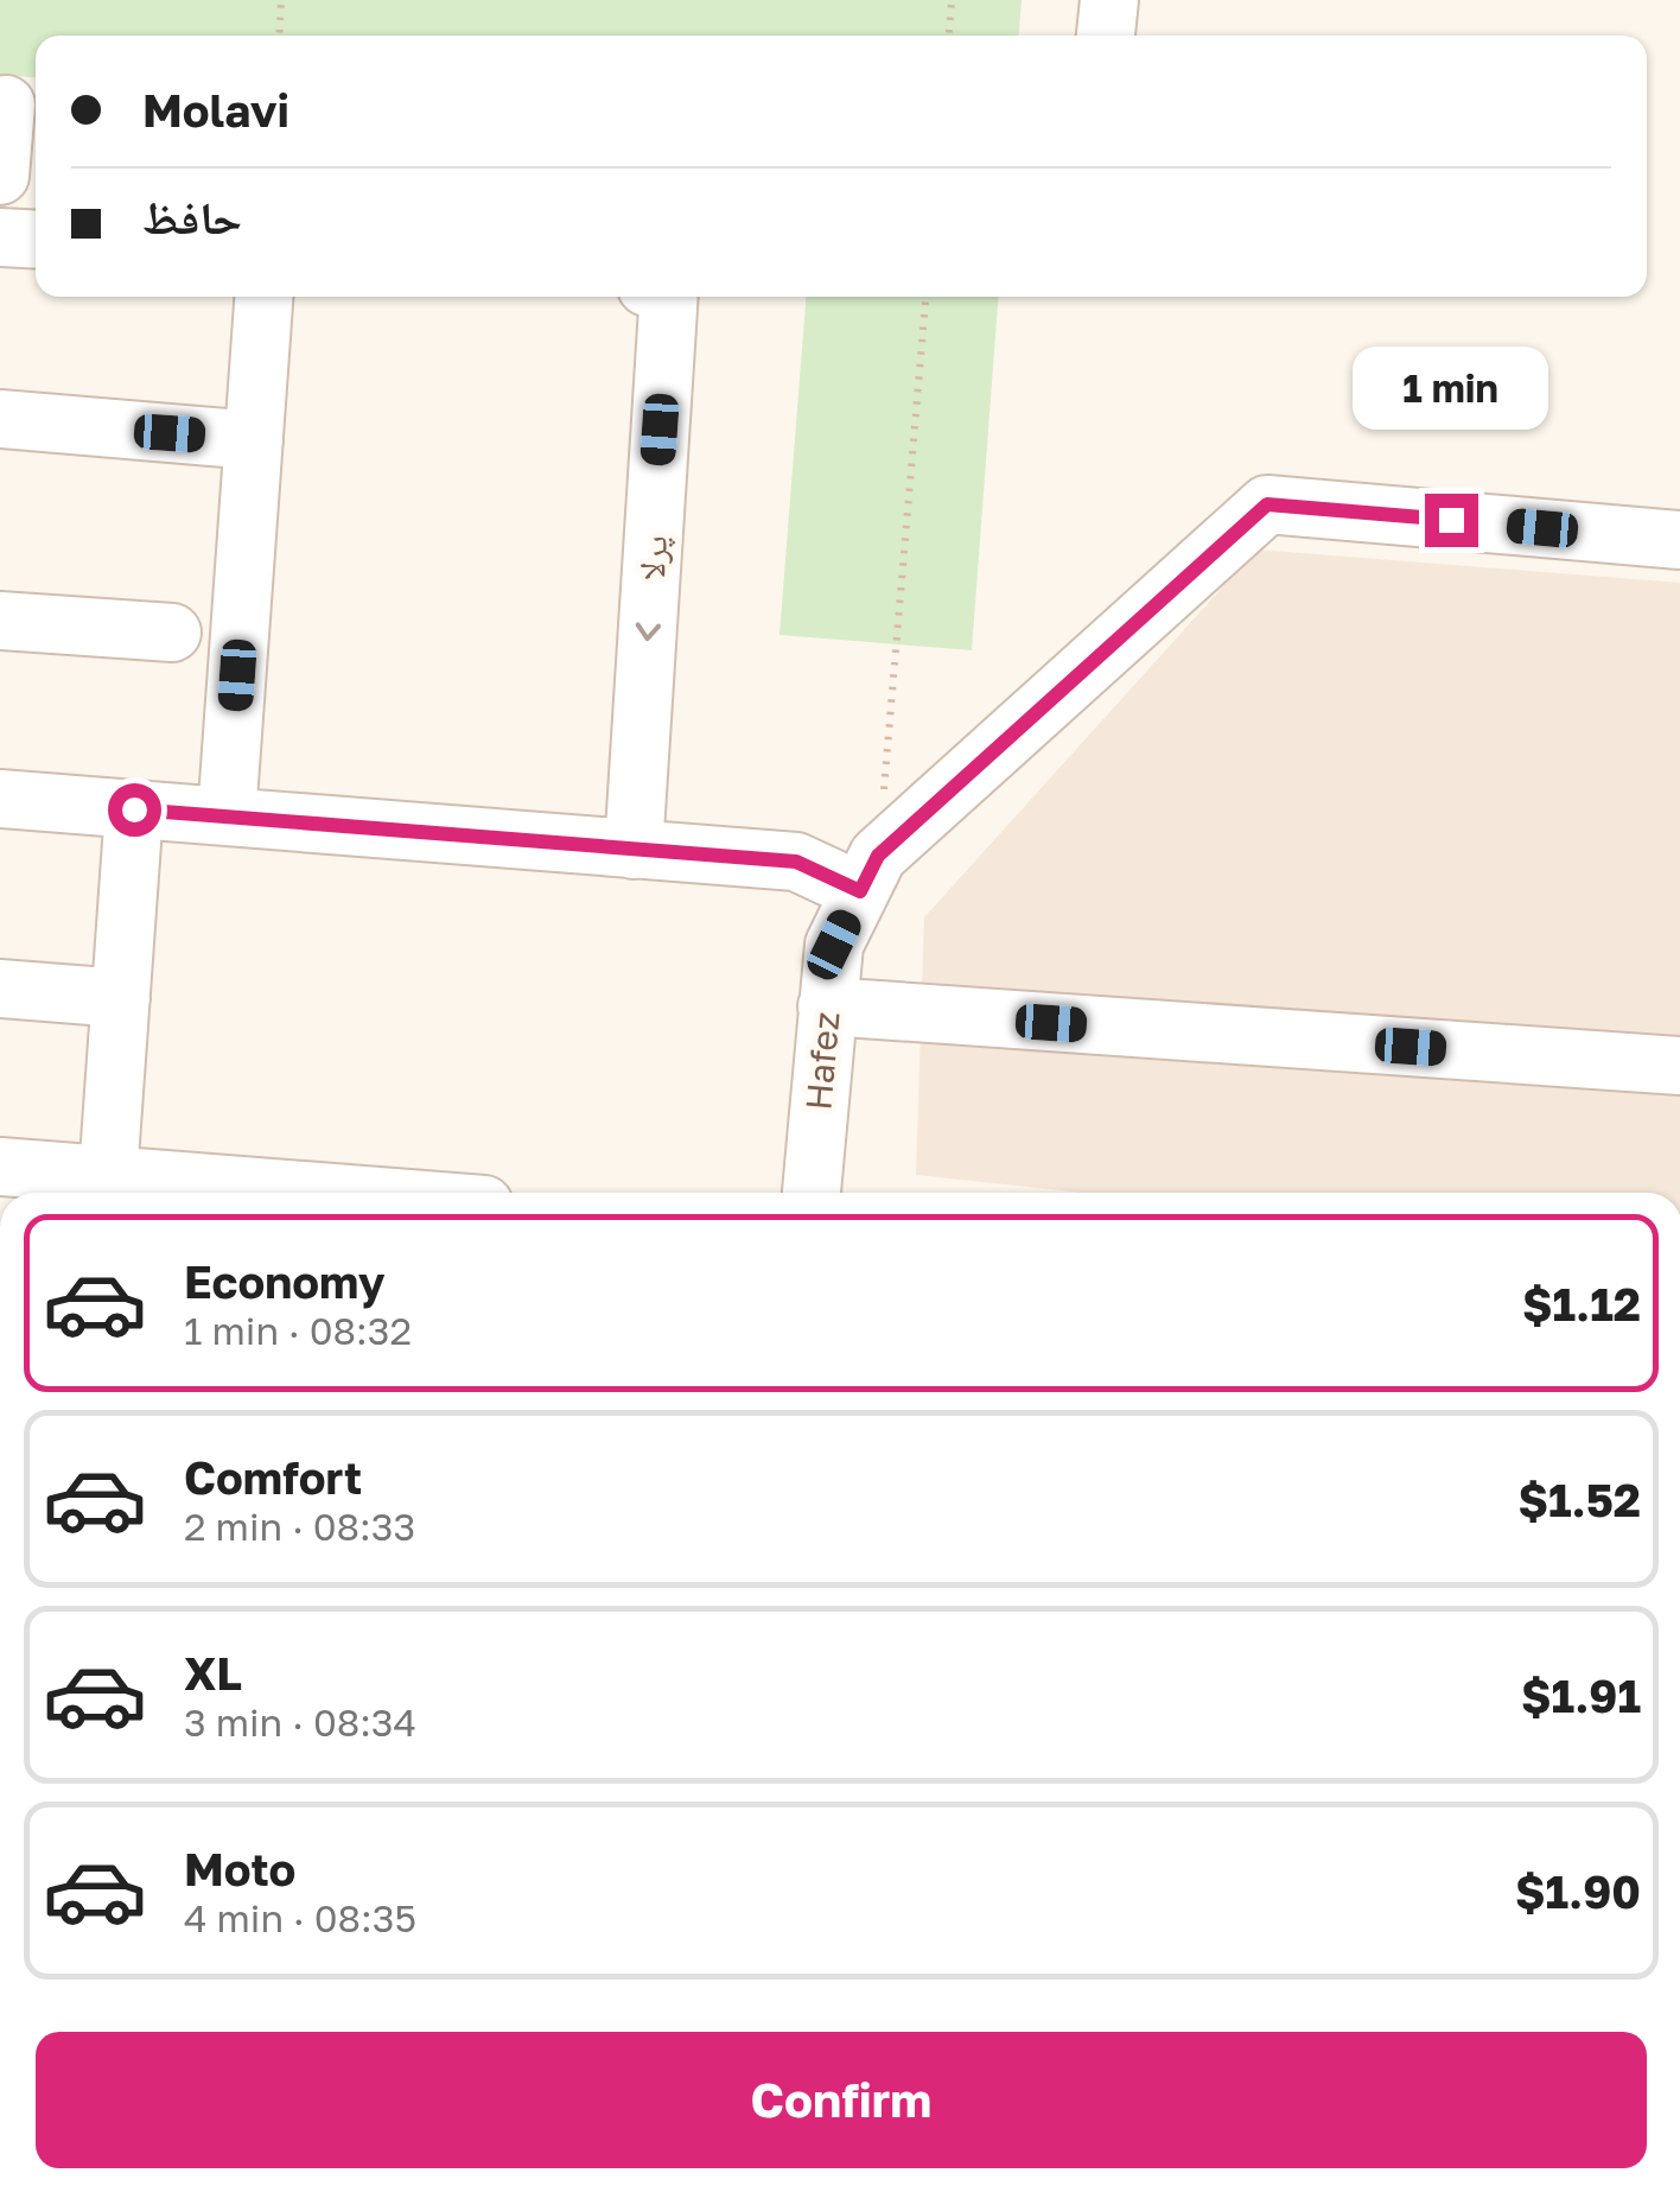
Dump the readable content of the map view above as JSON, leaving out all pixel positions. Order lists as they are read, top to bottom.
{
  "streets": {
    "street": ["پرلا", "Hafez"]
  },
  "page": {
    "banner": ["Molavi", "حافظ"],
    "bubble": "1 min",
    "list": [
      {
        "name": "Economy",
        "note": "1 min · 08:32",
        "value": "$1.12"
      },
      {
        "name": "Comfort",
        "note": "2 min · 08:33",
        "value": "$1.52"
      },
      {
        "name": "XL",
        "note": "3 min · 08:34",
        "value": "$1.91"
      },
      {
        "name": "Moto",
        "note": "4 min · 08:35",
        "value": "$1.90"
      }
    ],
    "buttons": "Confirm"
  }
}
